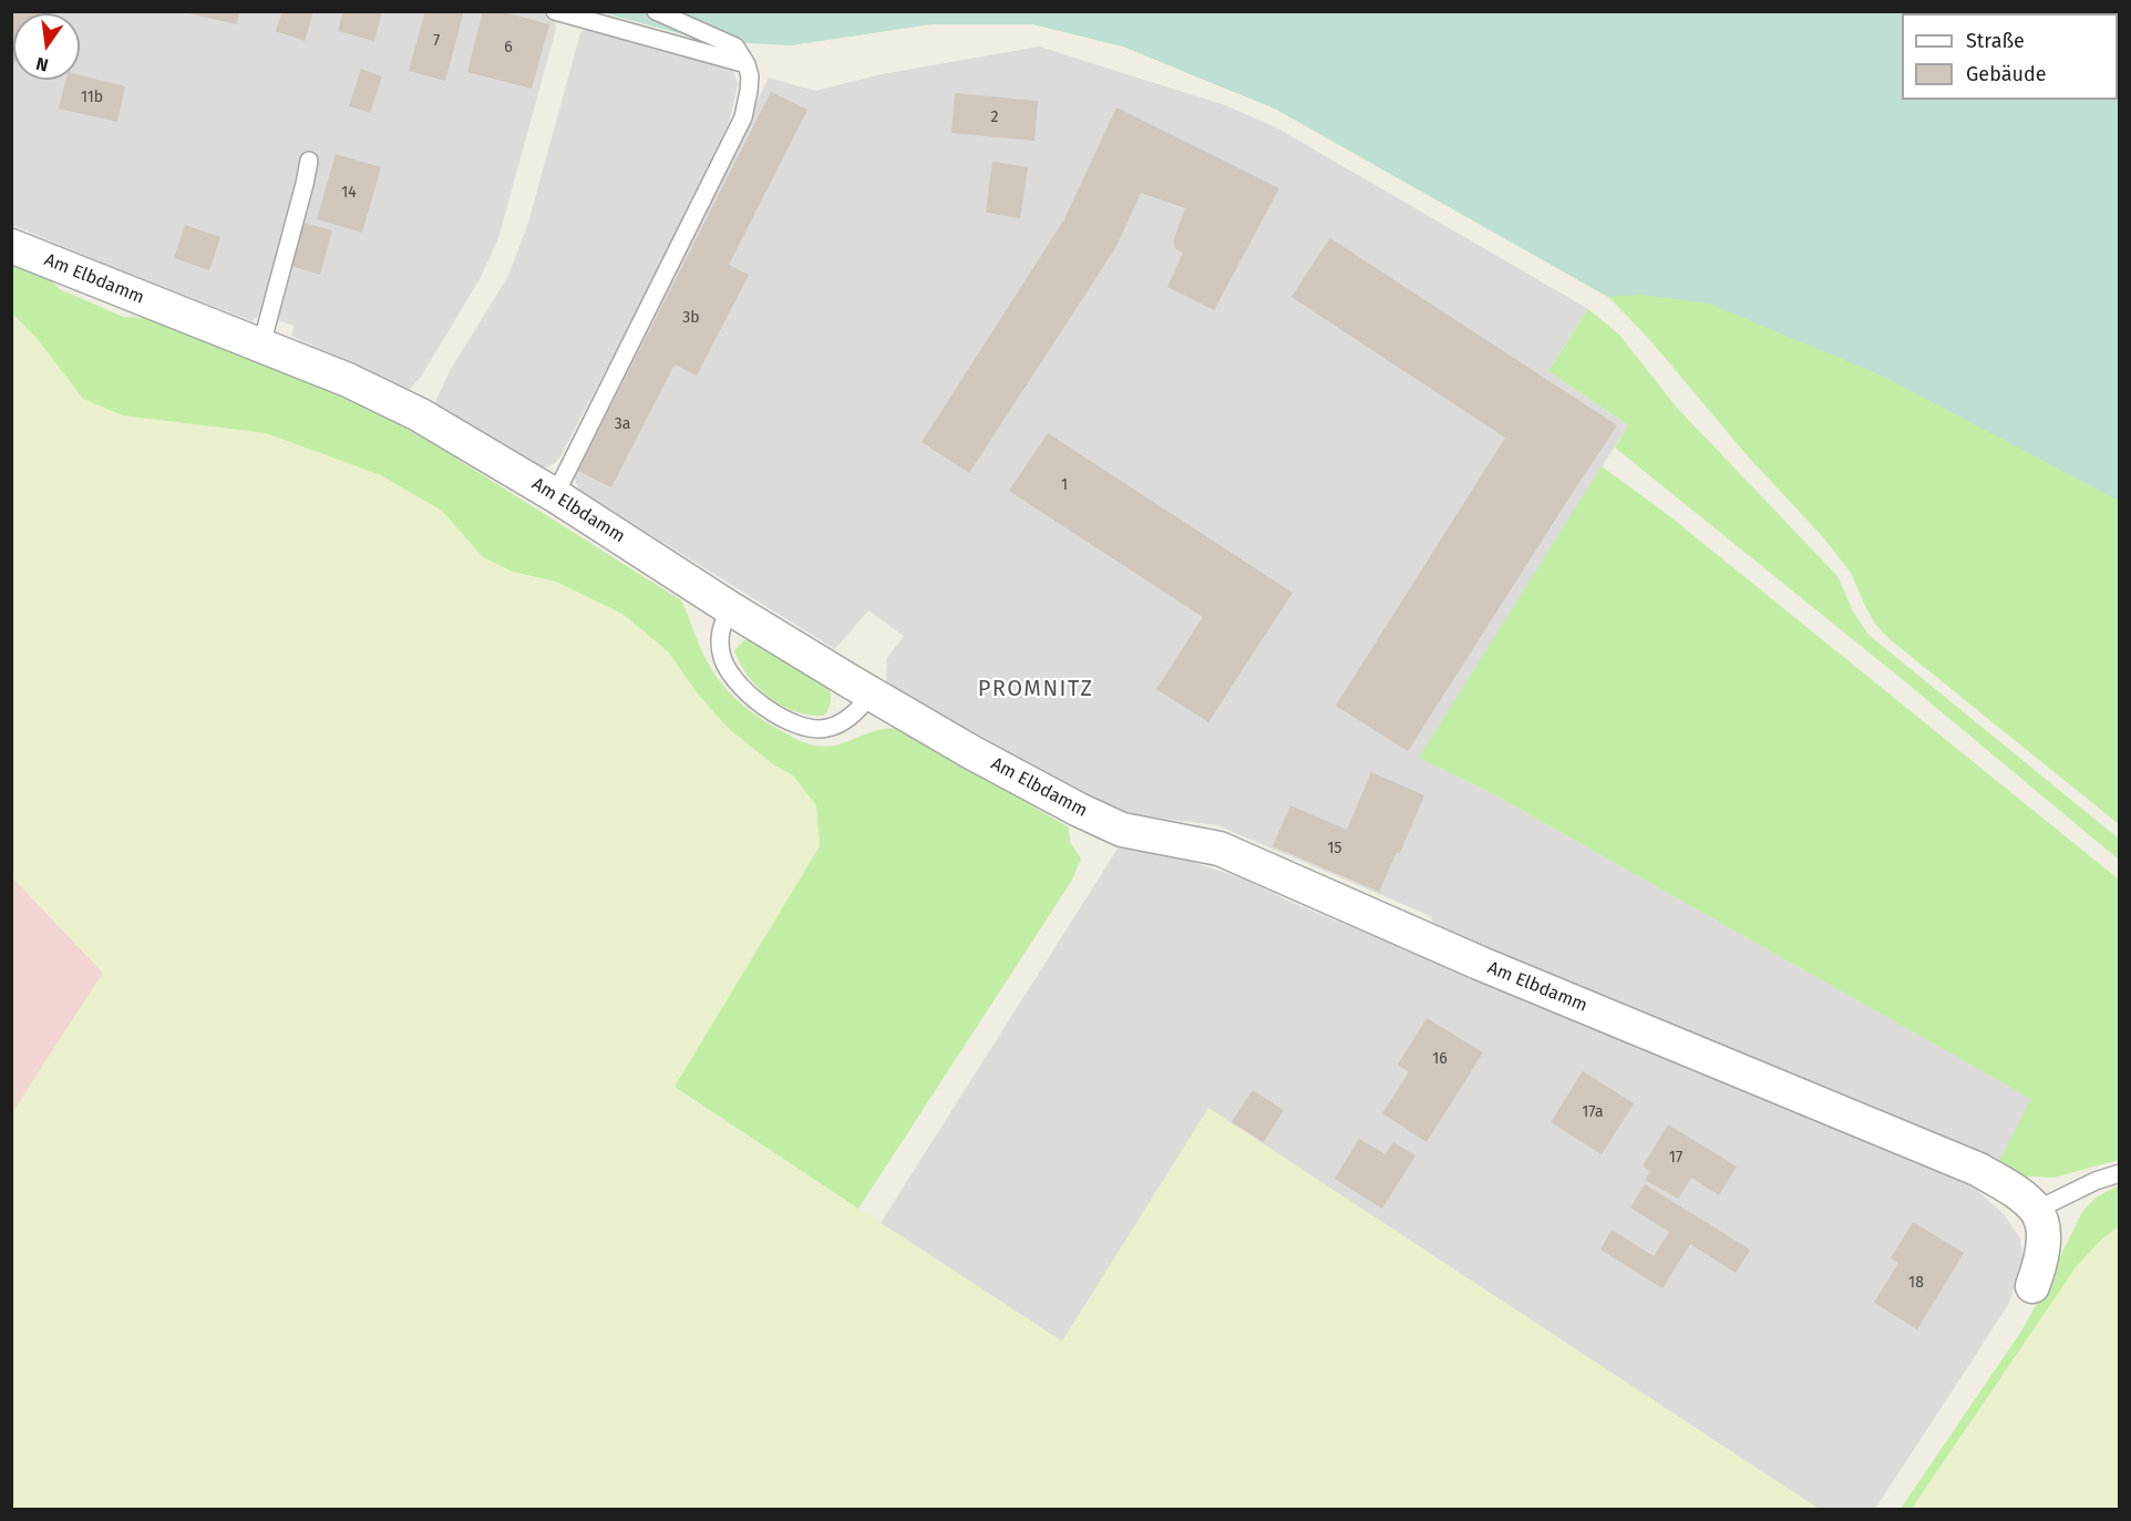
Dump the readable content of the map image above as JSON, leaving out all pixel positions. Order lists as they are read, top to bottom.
{
  "streets": {
    "street": ["Am Elbdamm"]
  },
  "districts": ["PROMNITZ"],
  "house_numbers": [
    "7",
    "6",
    "11b",
    "2",
    "14",
    "3b",
    "3a",
    "1",
    "15",
    "16",
    "17a",
    "17",
    "18"
  ],
  "legend": ["Straße", "Gebäude"],
  "north": "bottom"
}
